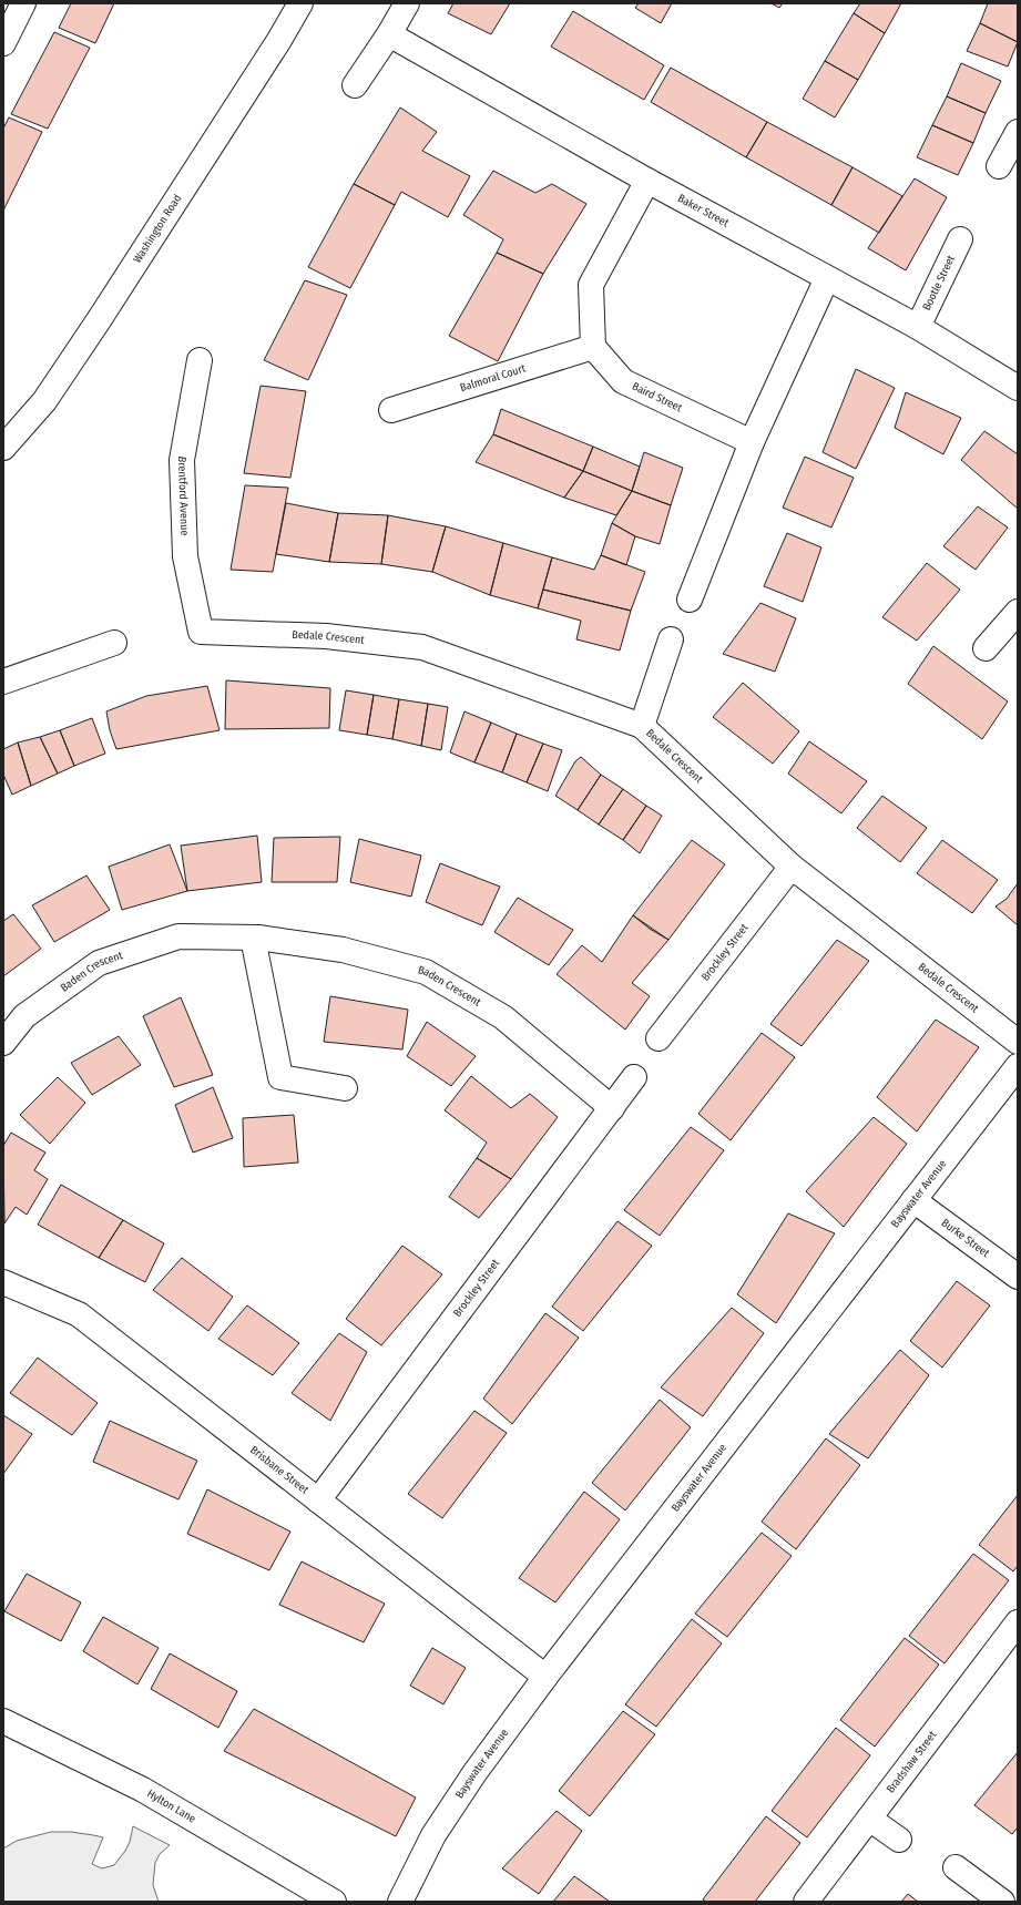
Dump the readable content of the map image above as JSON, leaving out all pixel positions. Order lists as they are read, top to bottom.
{
  "streets": {
    "street": [
      "Baker Street",
      "Washington Road",
      "Bootle Street",
      "Balmoral Court",
      "Baird Street",
      "Brentford Avenue",
      "Bedale Crescent",
      "Brockley Street",
      "Baden Crescent",
      "Bayswater Avenue",
      "Burke Street",
      "Brisbane Street",
      "Bradshaw Street",
      "Hylton Lane"
    ]
  },
  "crossings": [
    ["Baker Street", "Bootle Street"],
    ["Balmoral Court", "Baird Street"],
    ["Brentford Avenue", "Bedale Crescent"],
    ["Bedale Crescent", "Brockley Street"],
    ["Brockley Street", "Baden Crescent"],
    ["Brockley Street", "Brisbane Street"],
    ["Bayswater Avenue", "Burke Street"],
    ["Bayswater Avenue", "Brisbane Street"]
  ]
}
